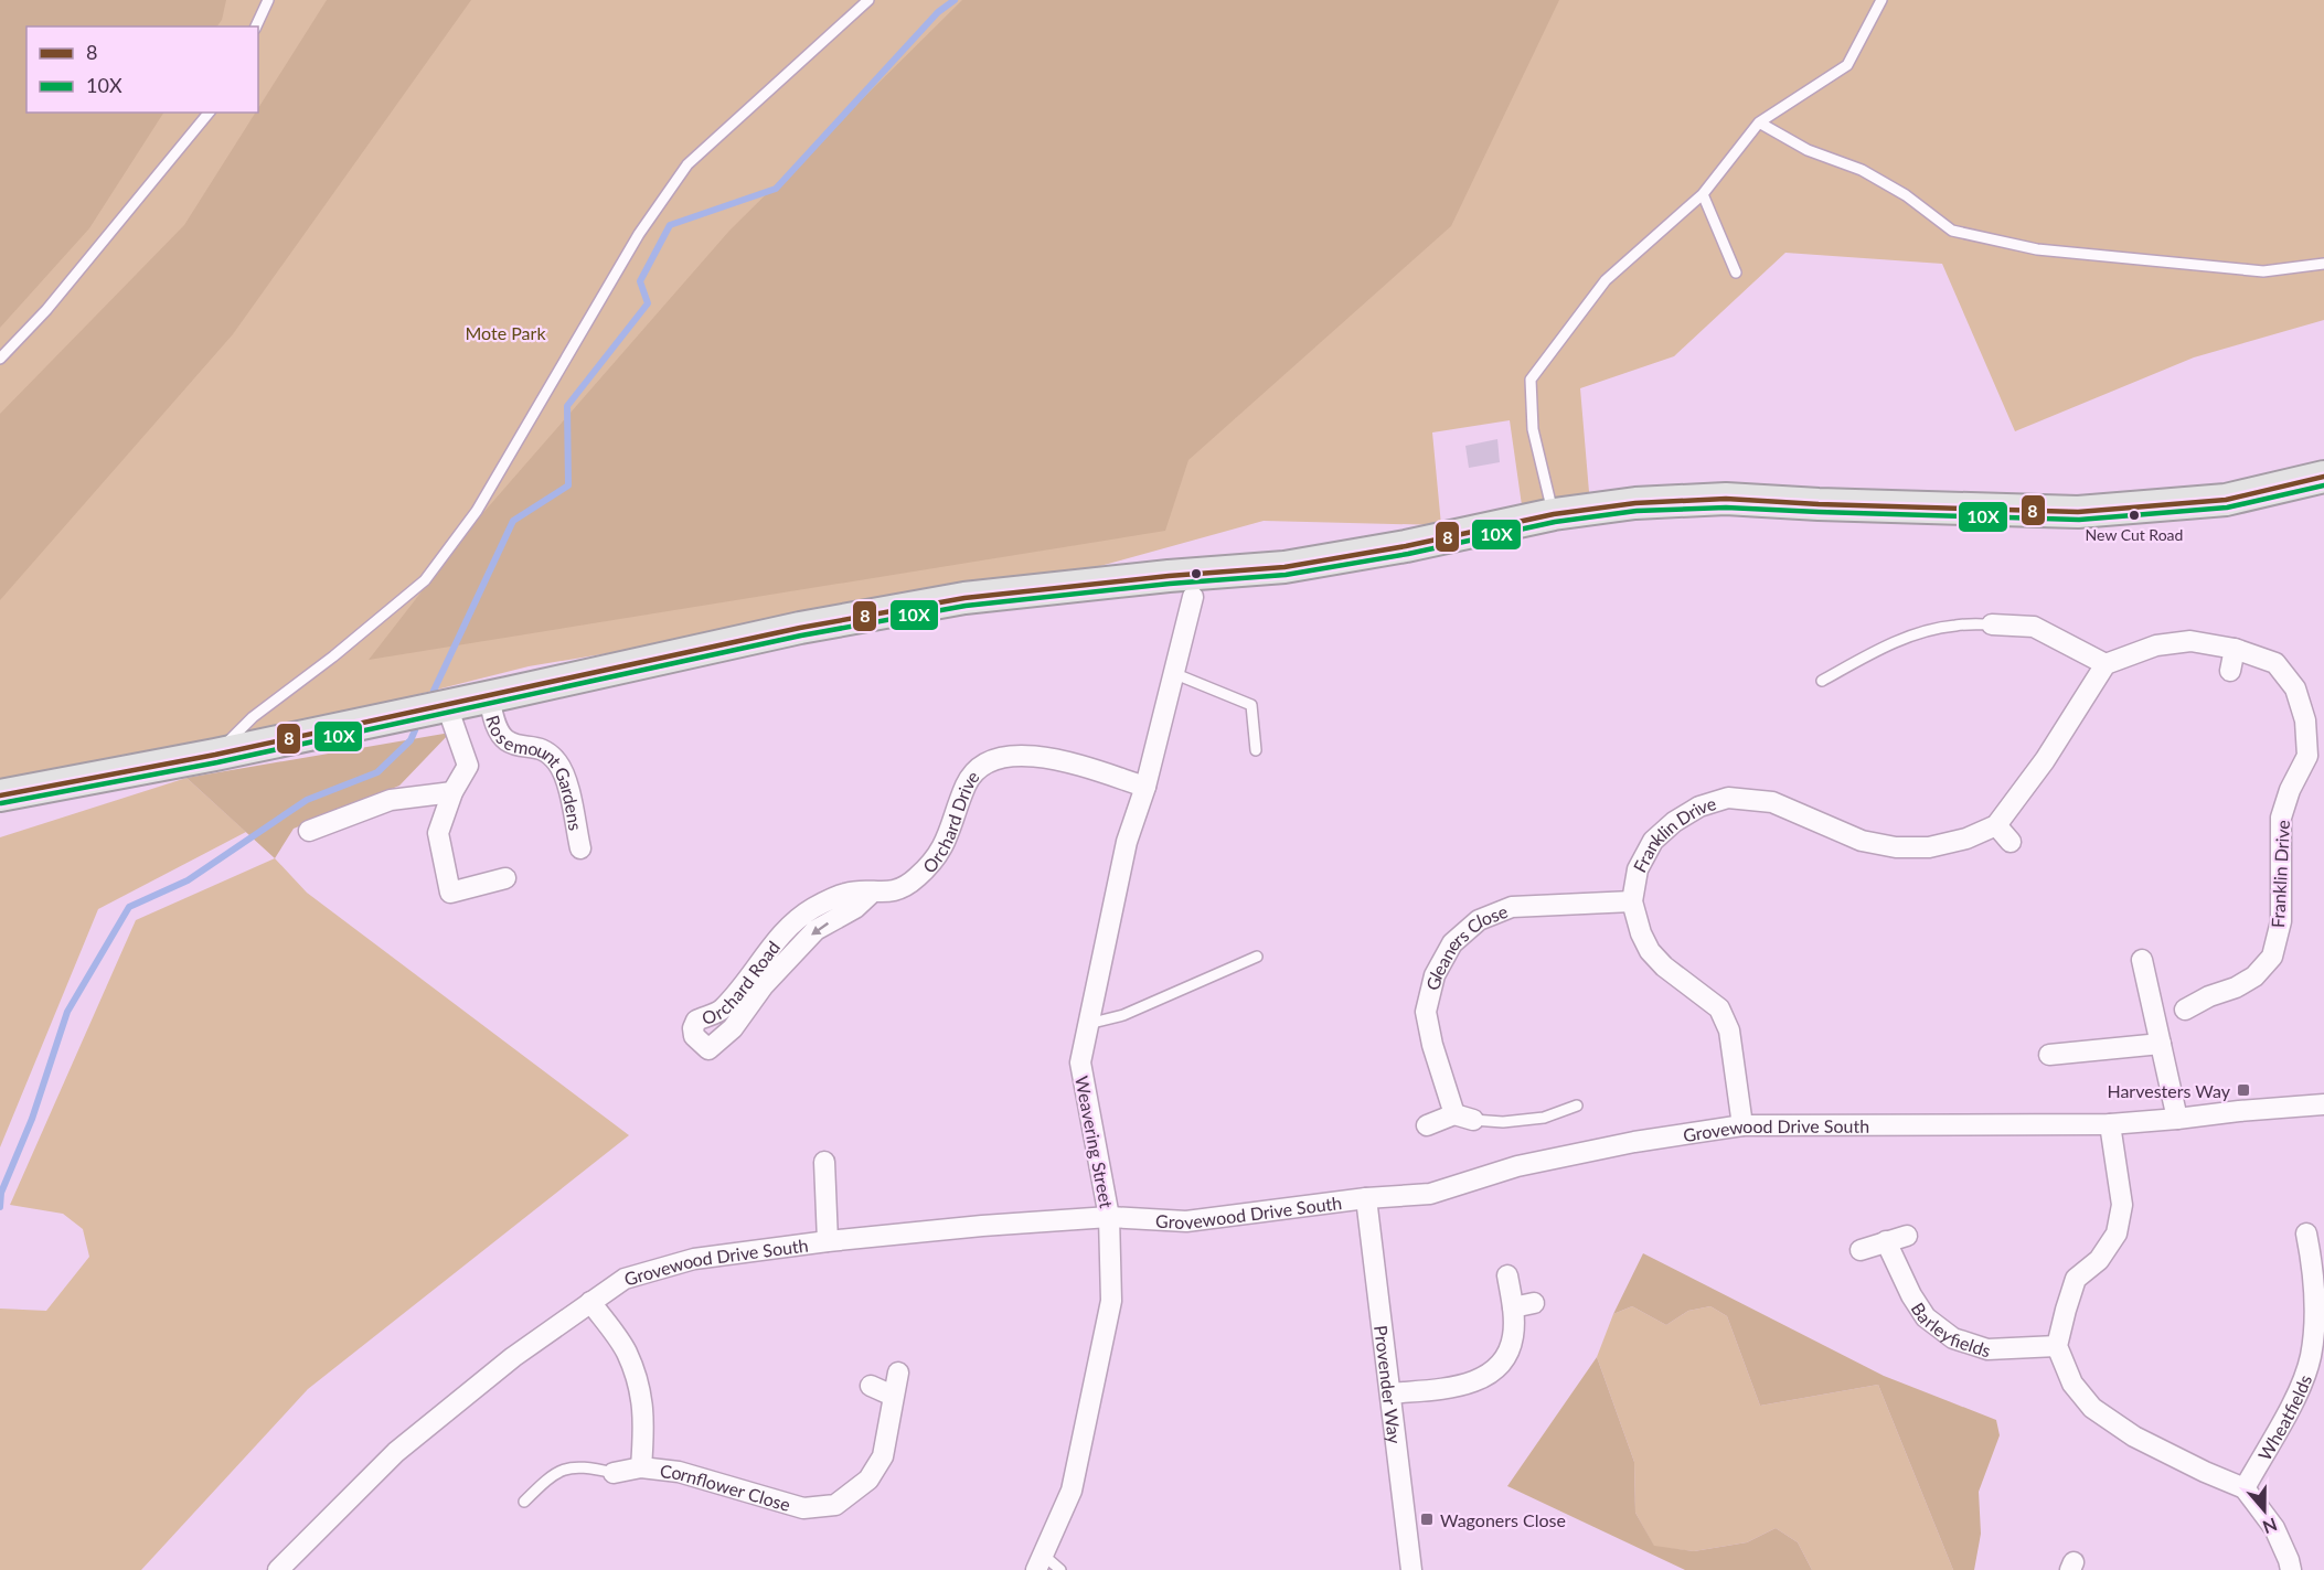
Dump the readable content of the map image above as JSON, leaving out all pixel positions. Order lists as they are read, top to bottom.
{
  "streets": {
    "street": [
      "Rosemount Gardens",
      "Orchard Drive",
      "Franklin Drive",
      "Gleaners Close",
      "Orchard Road",
      "Grovewood Drive South",
      "Weavering Street",
      "Barleyfields",
      "Provender Way",
      "Wheatfields",
      "Cornflower Close"
    ]
  },
  "crossings": [
    ["Orchard Drive", "Orchard Road"],
    ["Orchard Drive", "Weavering Street"],
    ["Franklin Drive", "Gleaners Close"],
    ["Franklin Drive", "Grovewood Drive South"],
    ["Grovewood Drive South", "Weavering Street"],
    ["Grovewood Drive South", "Provender Way"],
    ["Grovewood Drive South", "Cornflower Close"]
  ],
  "parks": ["Mote Park"],
  "places": {
    "other": ["New Cut Road"],
    "transit": ["Harvesters Way", "Wagoners Close"]
  },
  "lines": ["transit line 8", "transit line 10X"],
  "legend": ["8", "10X"],
  "north": "bottom"
}
